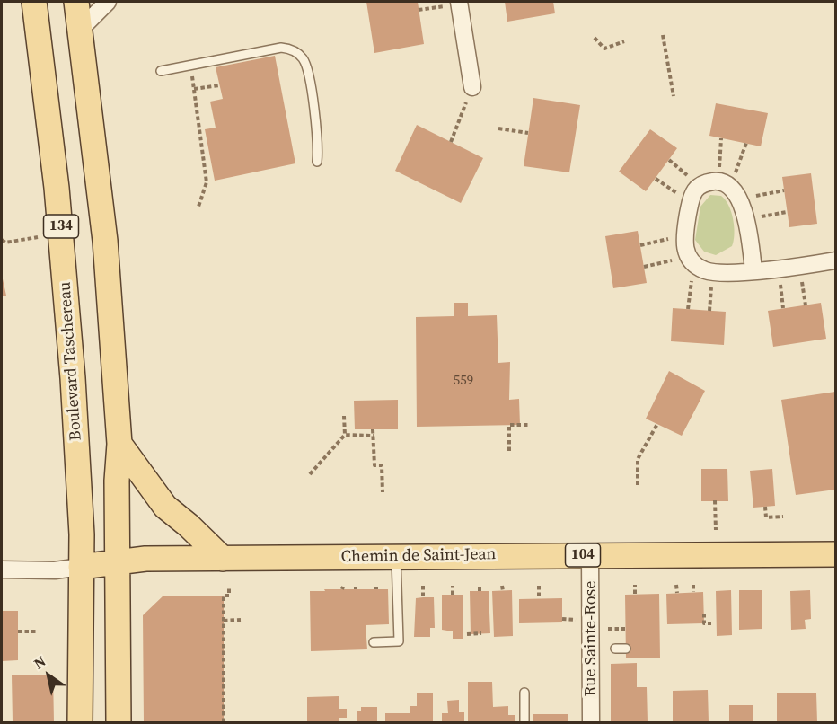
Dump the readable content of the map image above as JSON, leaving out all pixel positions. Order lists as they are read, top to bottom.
{
  "streets": {
    "main road": [
      "134",
      "Boulevard Taschereau",
      "104",
      "Chemin de Saint-Jean"
    ],
    "street": ["Rue Sainte-Rose"]
  },
  "crossings": [
    ["134", "Chemin de Saint-Jean"],
    ["Boulevard Taschereau", "Chemin de Saint-Jean"],
    ["Chemin de Saint-Jean", "Rue Sainte-Rose"]
  ],
  "house_numbers": ["559"],
  "north": "top left"
}
